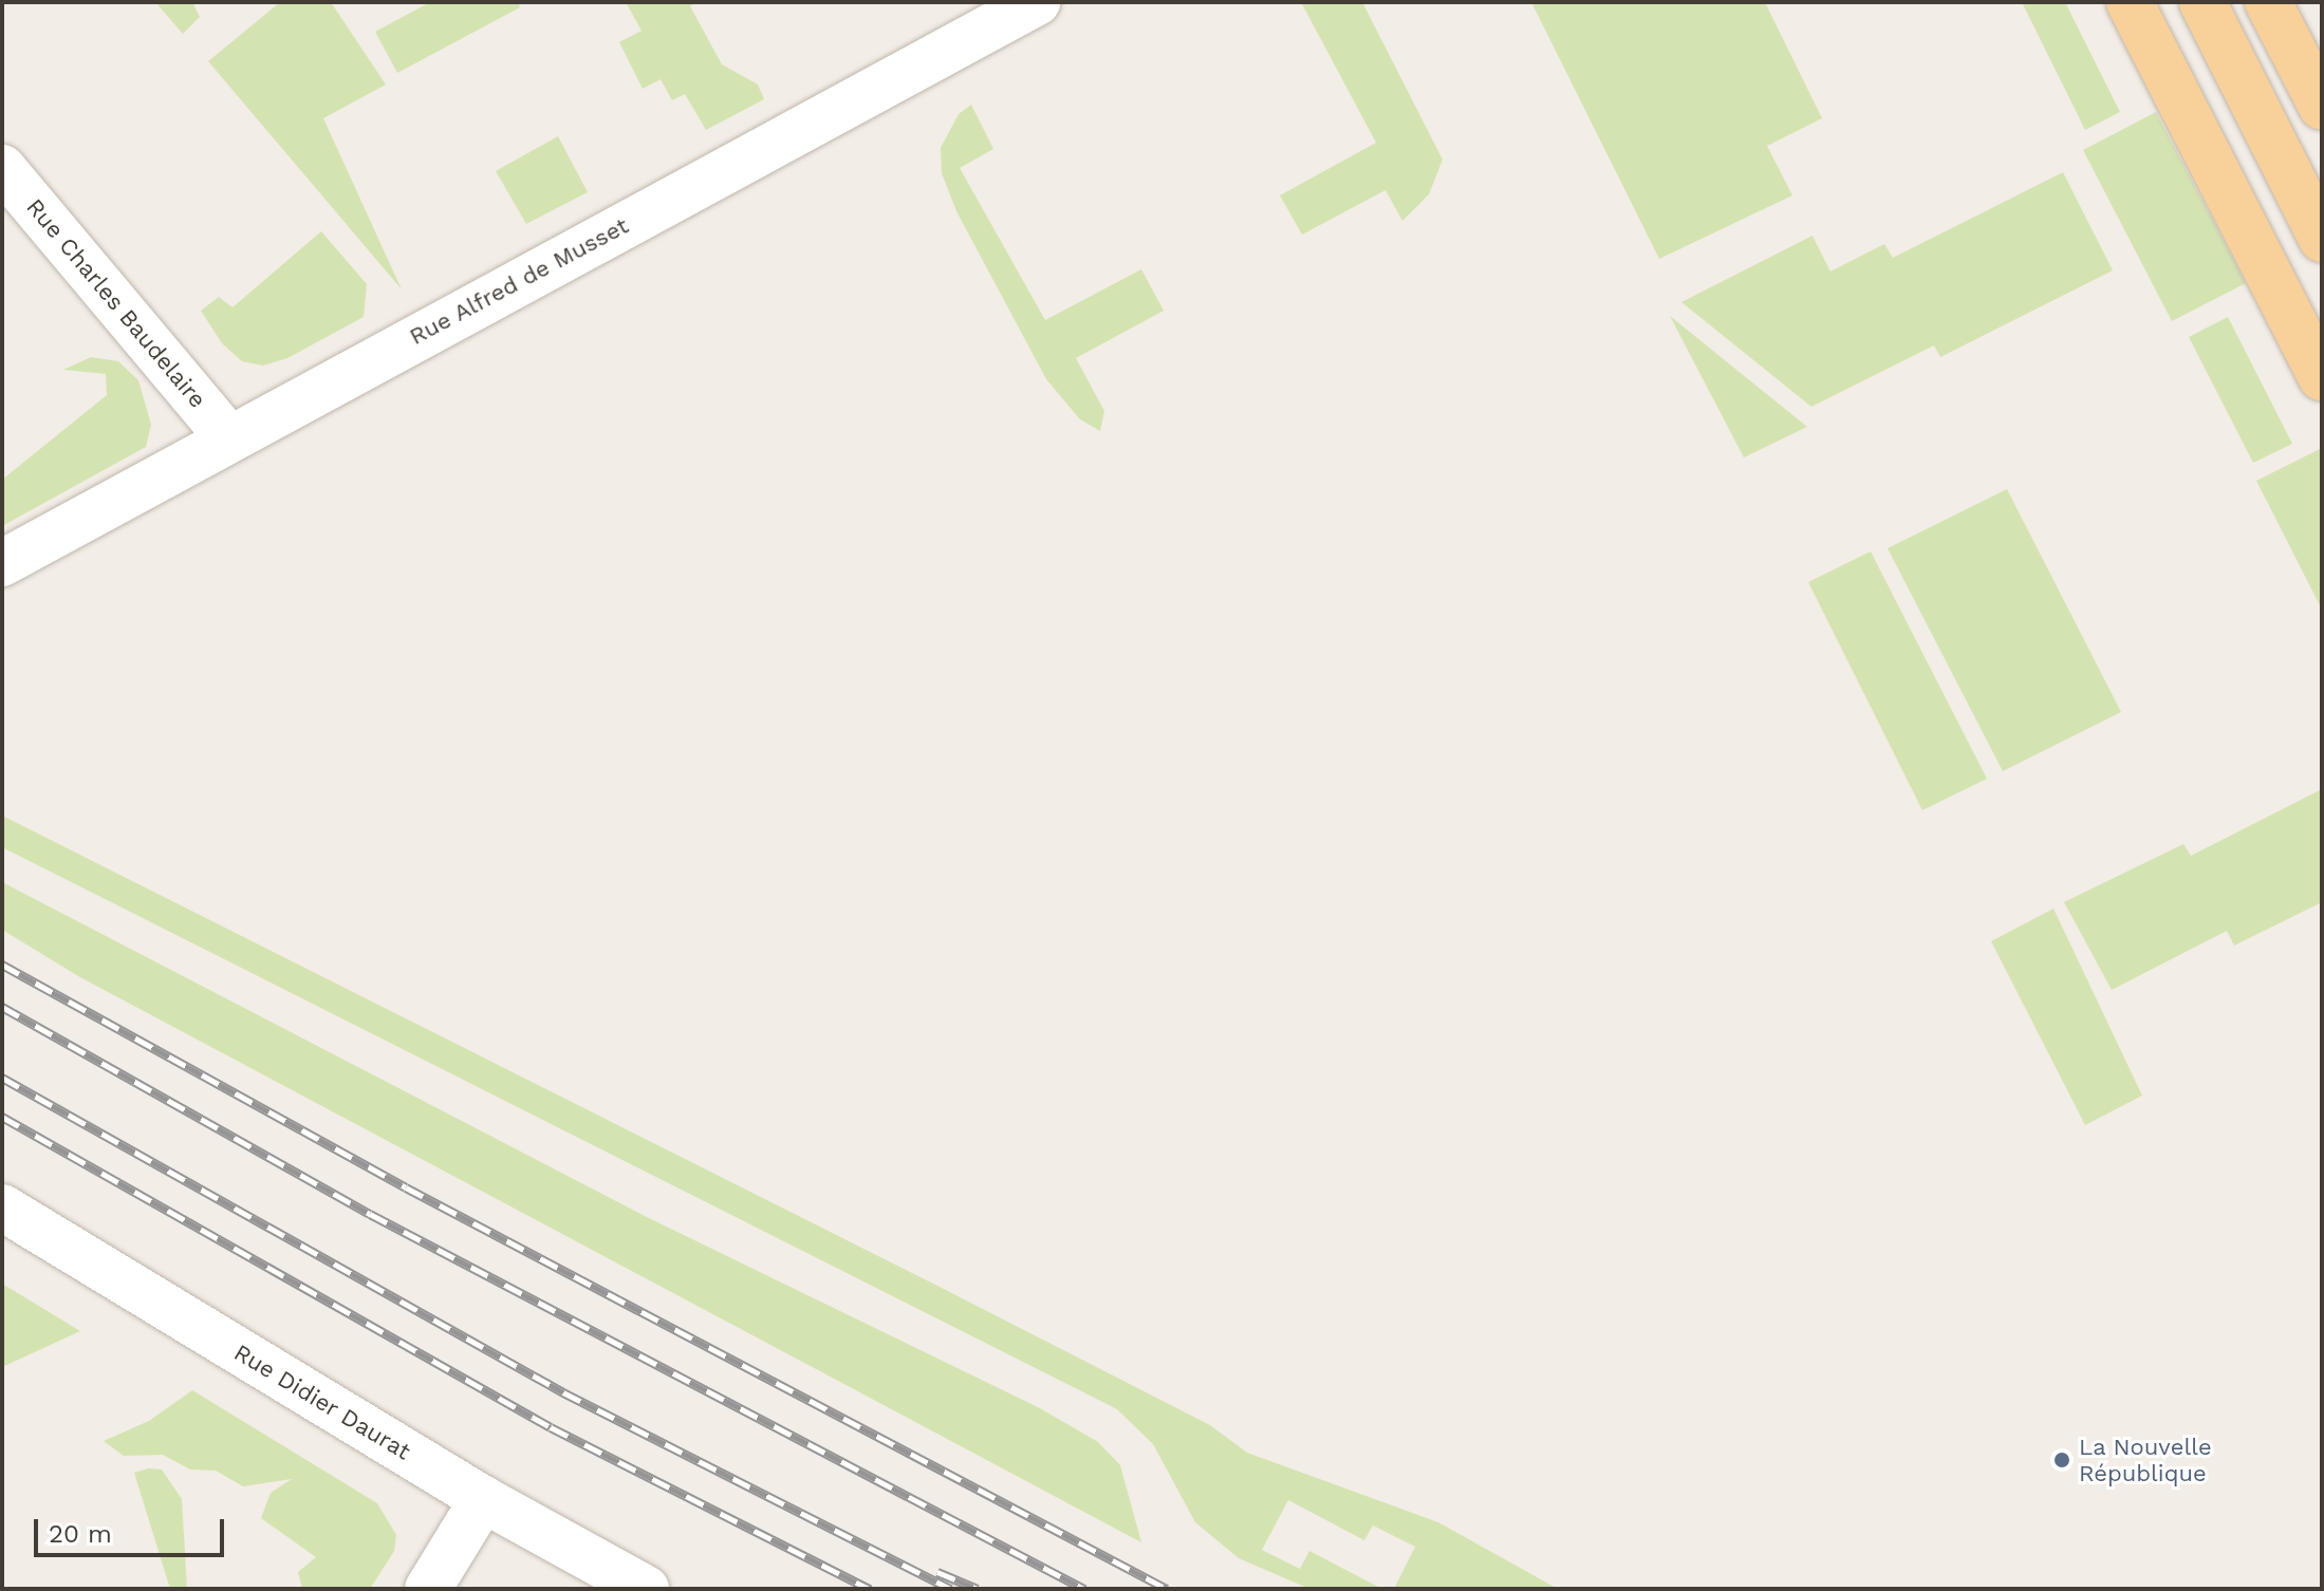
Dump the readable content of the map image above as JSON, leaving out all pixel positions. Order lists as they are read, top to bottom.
{
  "streets": {
    "street": ["Rue Alfred de Musset", "Rue Charles Baudelaire", "Rue Didier Daurat"]
  },
  "crossings": [
    ["Rue Alfred de Musset", "Rue Charles Baudelaire"]
  ],
  "places": ["La Nouvelle République"],
  "scale_bar": "20 m"
}
